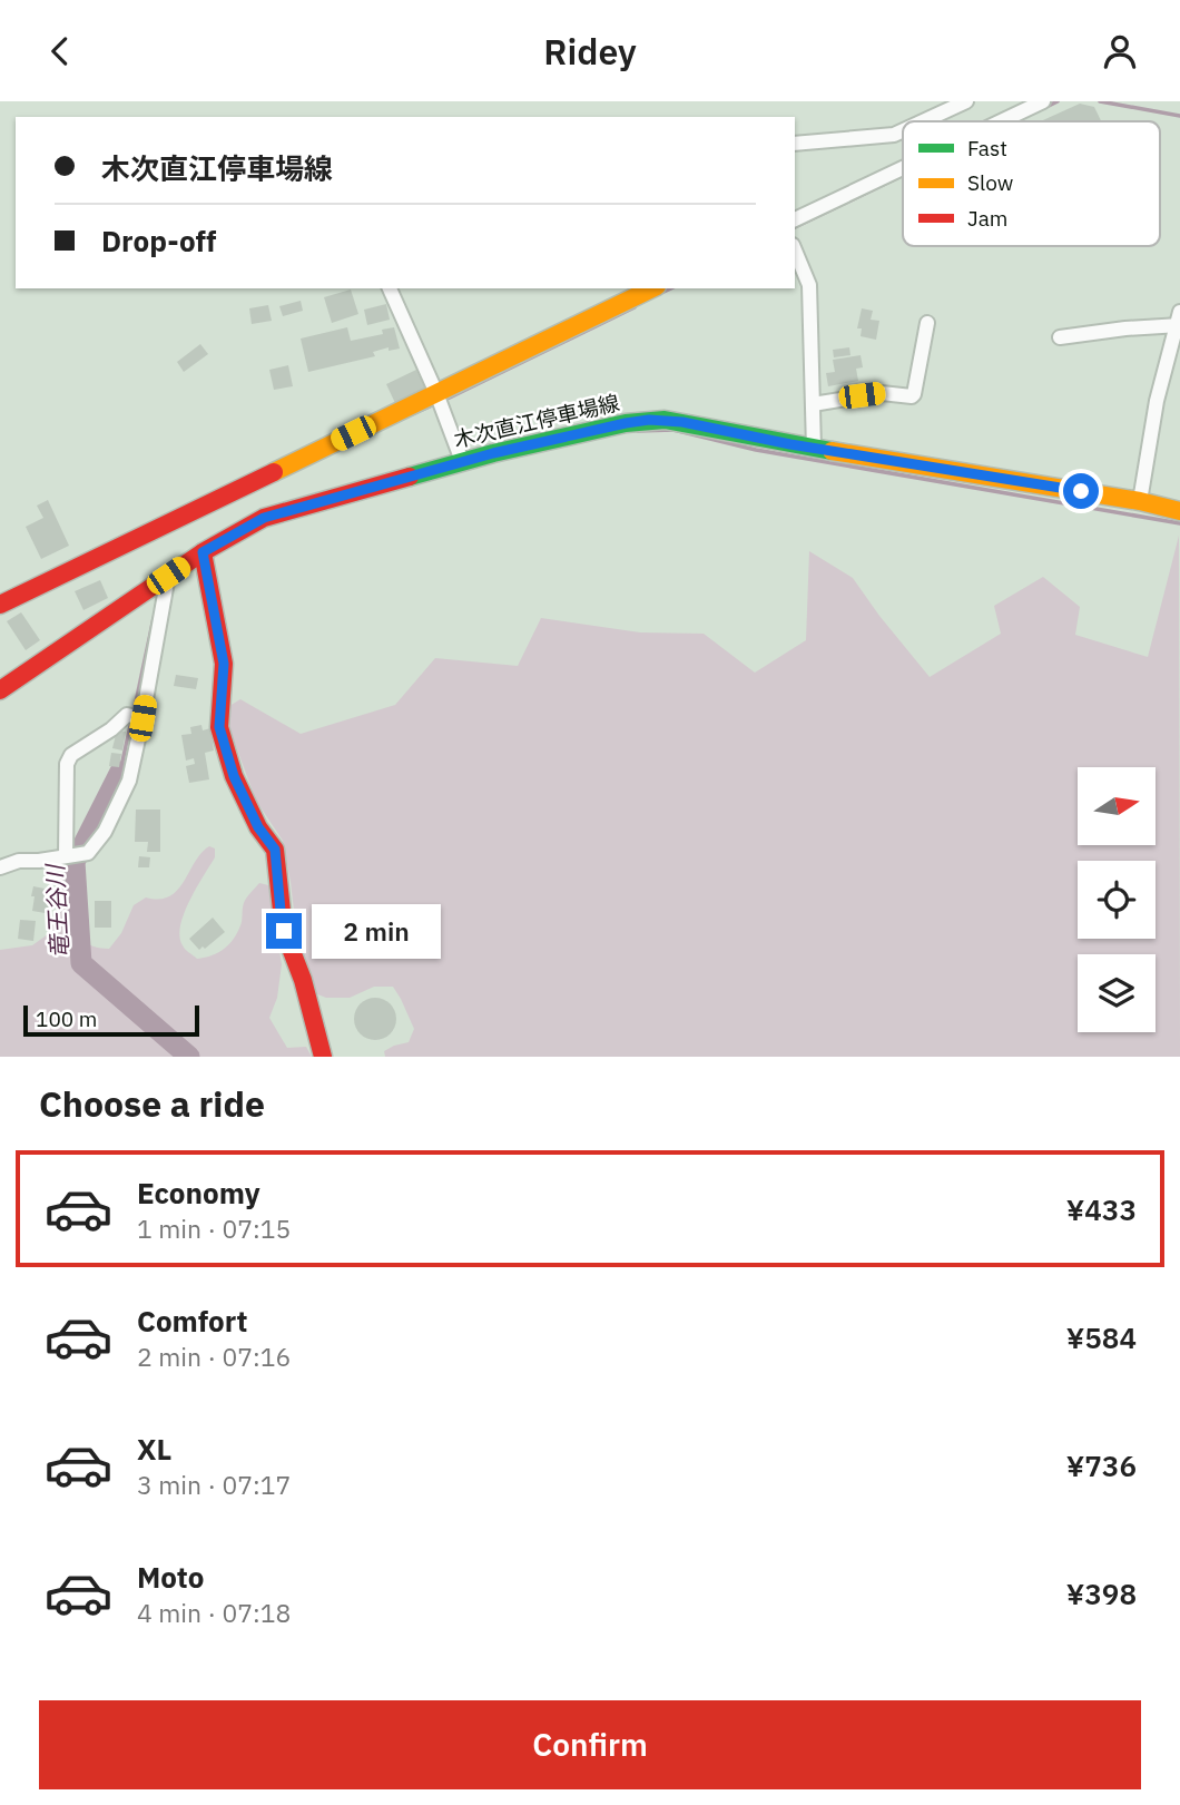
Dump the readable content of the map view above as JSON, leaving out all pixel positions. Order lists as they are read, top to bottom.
{
  "streets": {
    "main road": ["木次直江停車場線"]
  },
  "water": ["竜王谷川"],
  "legend": ["Fast", "Slow", "Jam"],
  "scale_bar": "100 m",
  "north": "right",
  "page": {
    "header": "Ridey",
    "banner": ["木次直江停車場線", "Drop-off"],
    "bubble": "2 min",
    "scale": "100 m",
    "heading": "Choose a ride",
    "list": [
      {
        "name": "Economy",
        "note": "1 min · 07:15",
        "value": "¥433"
      },
      {
        "name": "Comfort",
        "note": "2 min · 07:16",
        "value": "¥584"
      },
      {
        "name": "XL",
        "note": "3 min · 07:17",
        "value": "¥736"
      },
      {
        "name": "Moto",
        "note": "4 min · 07:18",
        "value": "¥398"
      }
    ],
    "buttons": "Confirm"
  }
}
